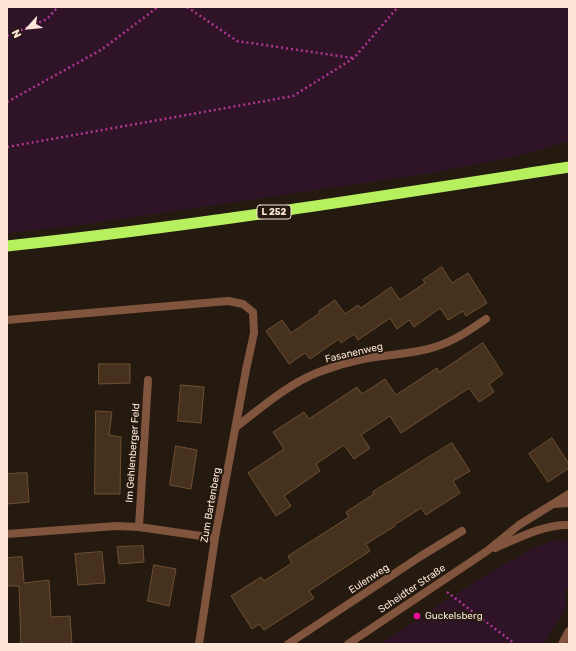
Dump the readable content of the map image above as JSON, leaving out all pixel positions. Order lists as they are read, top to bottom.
{
  "streets": {
    "highway": ["L 252"],
    "street": [
      "Fasanenweg",
      "Im Gehlenberger Feld",
      "Zum Bartenberg",
      "Eulenweg",
      "Scheidter Straße"
    ]
  },
  "crossings": [
    ["Fasanenweg", "Zum Bartenberg"]
  ],
  "places": ["Guckelsberg"],
  "north": "bottom left"
}
